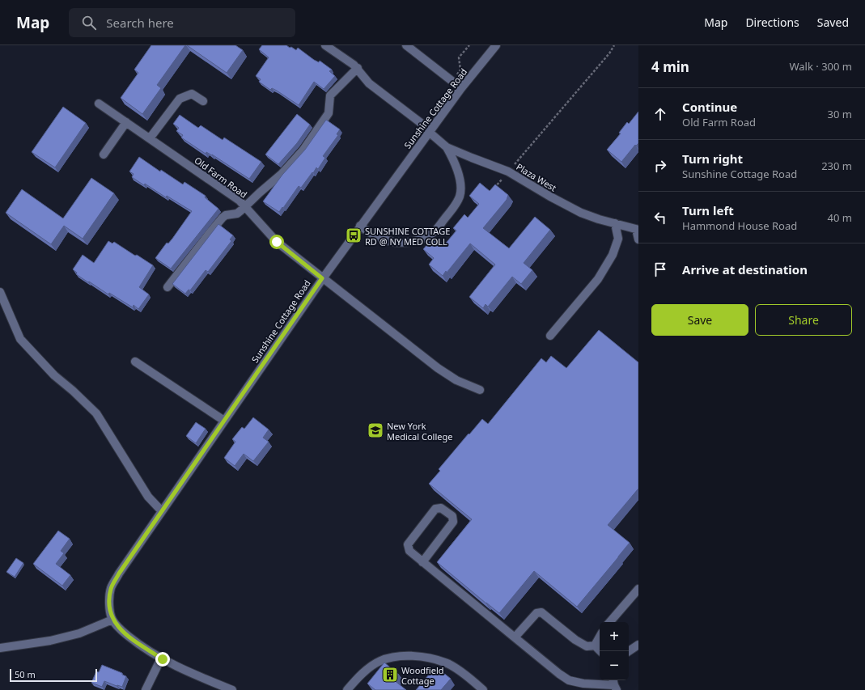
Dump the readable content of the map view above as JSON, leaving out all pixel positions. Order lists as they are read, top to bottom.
{
  "streets": {
    "street": ["Sunshine Cottage Road", "Old Farm Road", "Plaza West"]
  },
  "crossings": [
    ["Sunshine Cottage Road", "Old Farm Road"],
    ["Sunshine Cottage Road", "Plaza West"]
  ],
  "places": {
    "bus stop": ["SUNSHINE COTTAGE RD @ NY MED COLL"],
    "school or university": ["New York Medical College"],
    "building": ["Woodfield Cottage"]
  },
  "scale_bar": "50 m",
  "page": {
    "header": "Map",
    "search": "Search here",
    "nav": ["Map", "Directions", "Saved"],
    "heading": ["4 min", "Walk · 300 m"],
    "list": [
      ["Continue", "Old Farm Road", "30 m"],
      ["Turn right", "Sunshine Cottage Road", "230 m"],
      ["Turn left", "Hammond House Road", "40 m"],
      "Arrive at destination"
    ],
    "buttons": ["Save", "Share"],
    "map_buttons": ["+", "−"],
    "scale": "50 m"
  }
}
